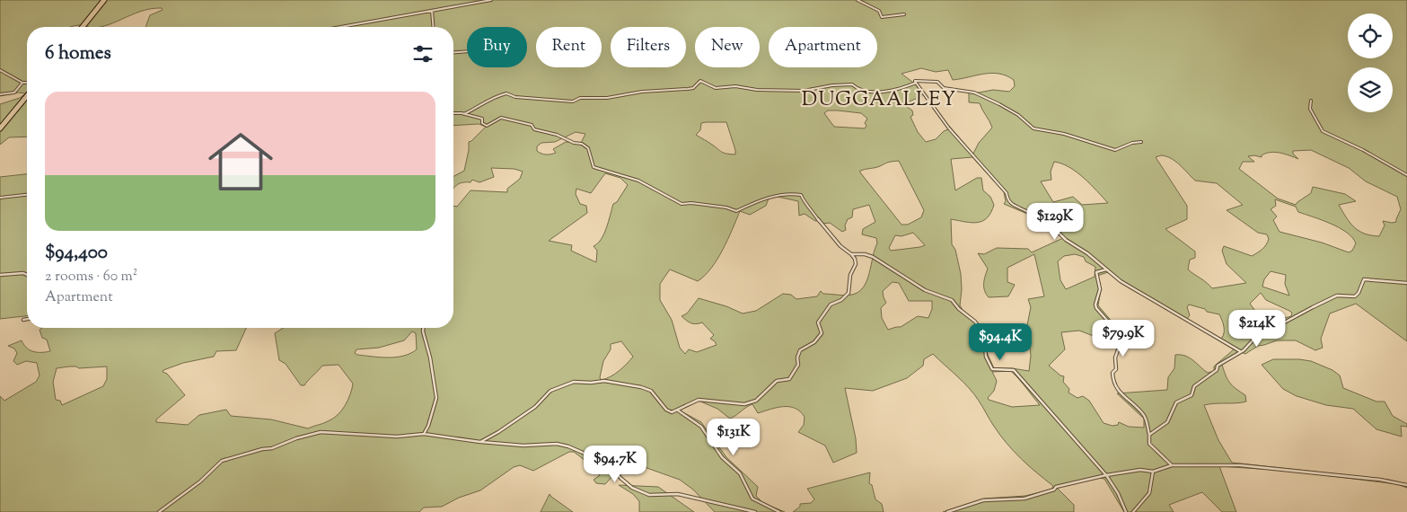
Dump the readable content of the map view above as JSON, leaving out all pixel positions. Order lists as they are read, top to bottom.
{
  "districts": ["DUGGAALLEY"],
  "page": {
    "chip": [
      "Buy",
      "Rent",
      "Filters",
      "New",
      "Apartment"
    ],
    "heading": "6 homes",
    "list": [
      {
        "name": "$94,400",
        "note": "2 rooms · 60 m² · Apartment"
      }
    ],
    "price": [
      "$129K",
      "$214K",
      "$79.9K",
      "$94.4K",
      "$131K",
      "$94.7K"
    ]
  }
}
